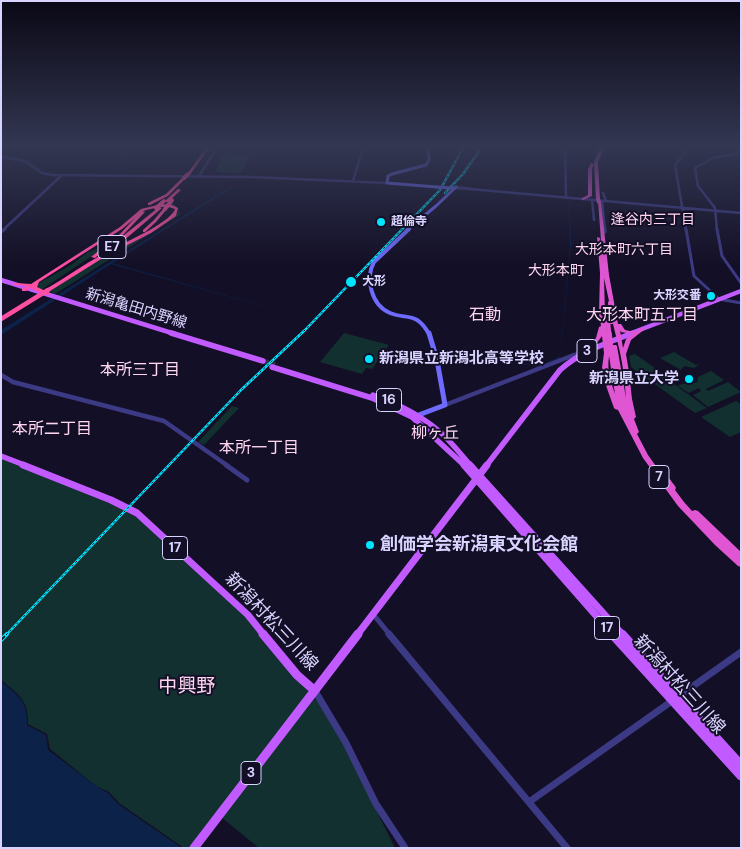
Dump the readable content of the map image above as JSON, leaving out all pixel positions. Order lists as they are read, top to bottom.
{
  "streets": {
    "highway": ["E7", "7"],
    "main road": [
      "新潟亀田内野線",
      "3",
      "16",
      "17",
      "新潟村松三川線"
    ]
  },
  "crossings": [
    ["E7", "新潟亀田内野線"],
    ["3", "16"],
    ["3", "7"],
    ["3", "新潟村松三川線"],
    ["16", "新潟村松三川線"]
  ],
  "districts": [
    "逢谷内三丁目",
    "大形本町六丁目",
    "大形本町",
    "石動",
    "大形本町五丁目",
    "本所三丁目",
    "本所二丁目",
    "柳ヶ丘",
    "本所一丁目",
    "中興野"
  ],
  "places": [
    "超倫寺",
    "大形",
    "大形交番",
    "新潟県立新潟北高等学校",
    "新潟県立大学",
    "創価学会新潟東文化会館"
  ]
}
